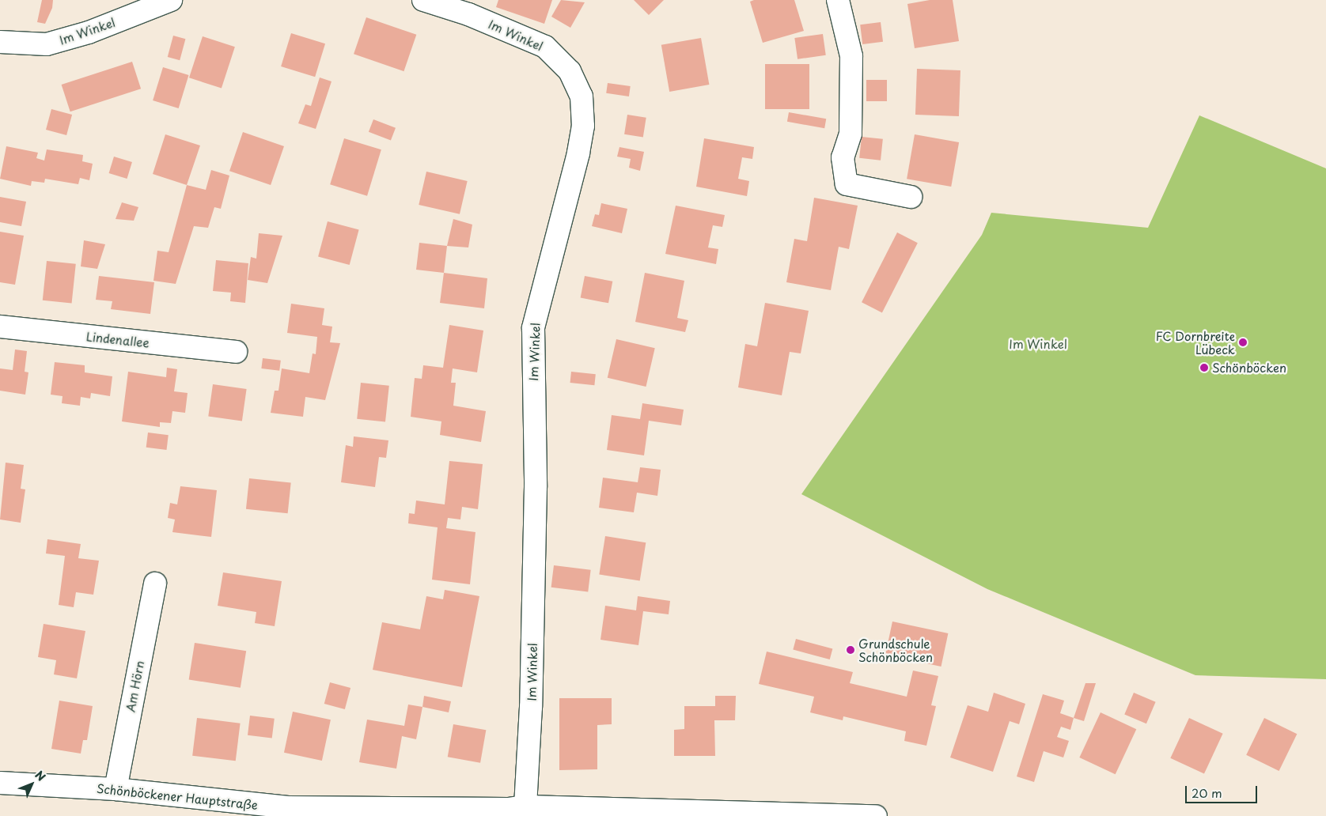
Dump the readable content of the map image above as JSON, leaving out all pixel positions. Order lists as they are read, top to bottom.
{
  "streets": {
    "street": [
      "Im Winkel",
      "Lindenallee",
      "Am Hörn",
      "Schönböckener Hauptstraße"
    ]
  },
  "crossings": [
    ["Im Winkel", "Schönböckener Hauptstraße"],
    ["Am Hörn", "Schönböckener Hauptstraße"]
  ],
  "parks": ["Im Winkel"],
  "places": ["FC Dornbreite Lübeck", "Schönböcken", "Grundschule Schönböcken"],
  "scale_bar": "20 m",
  "north": "top right"
}
